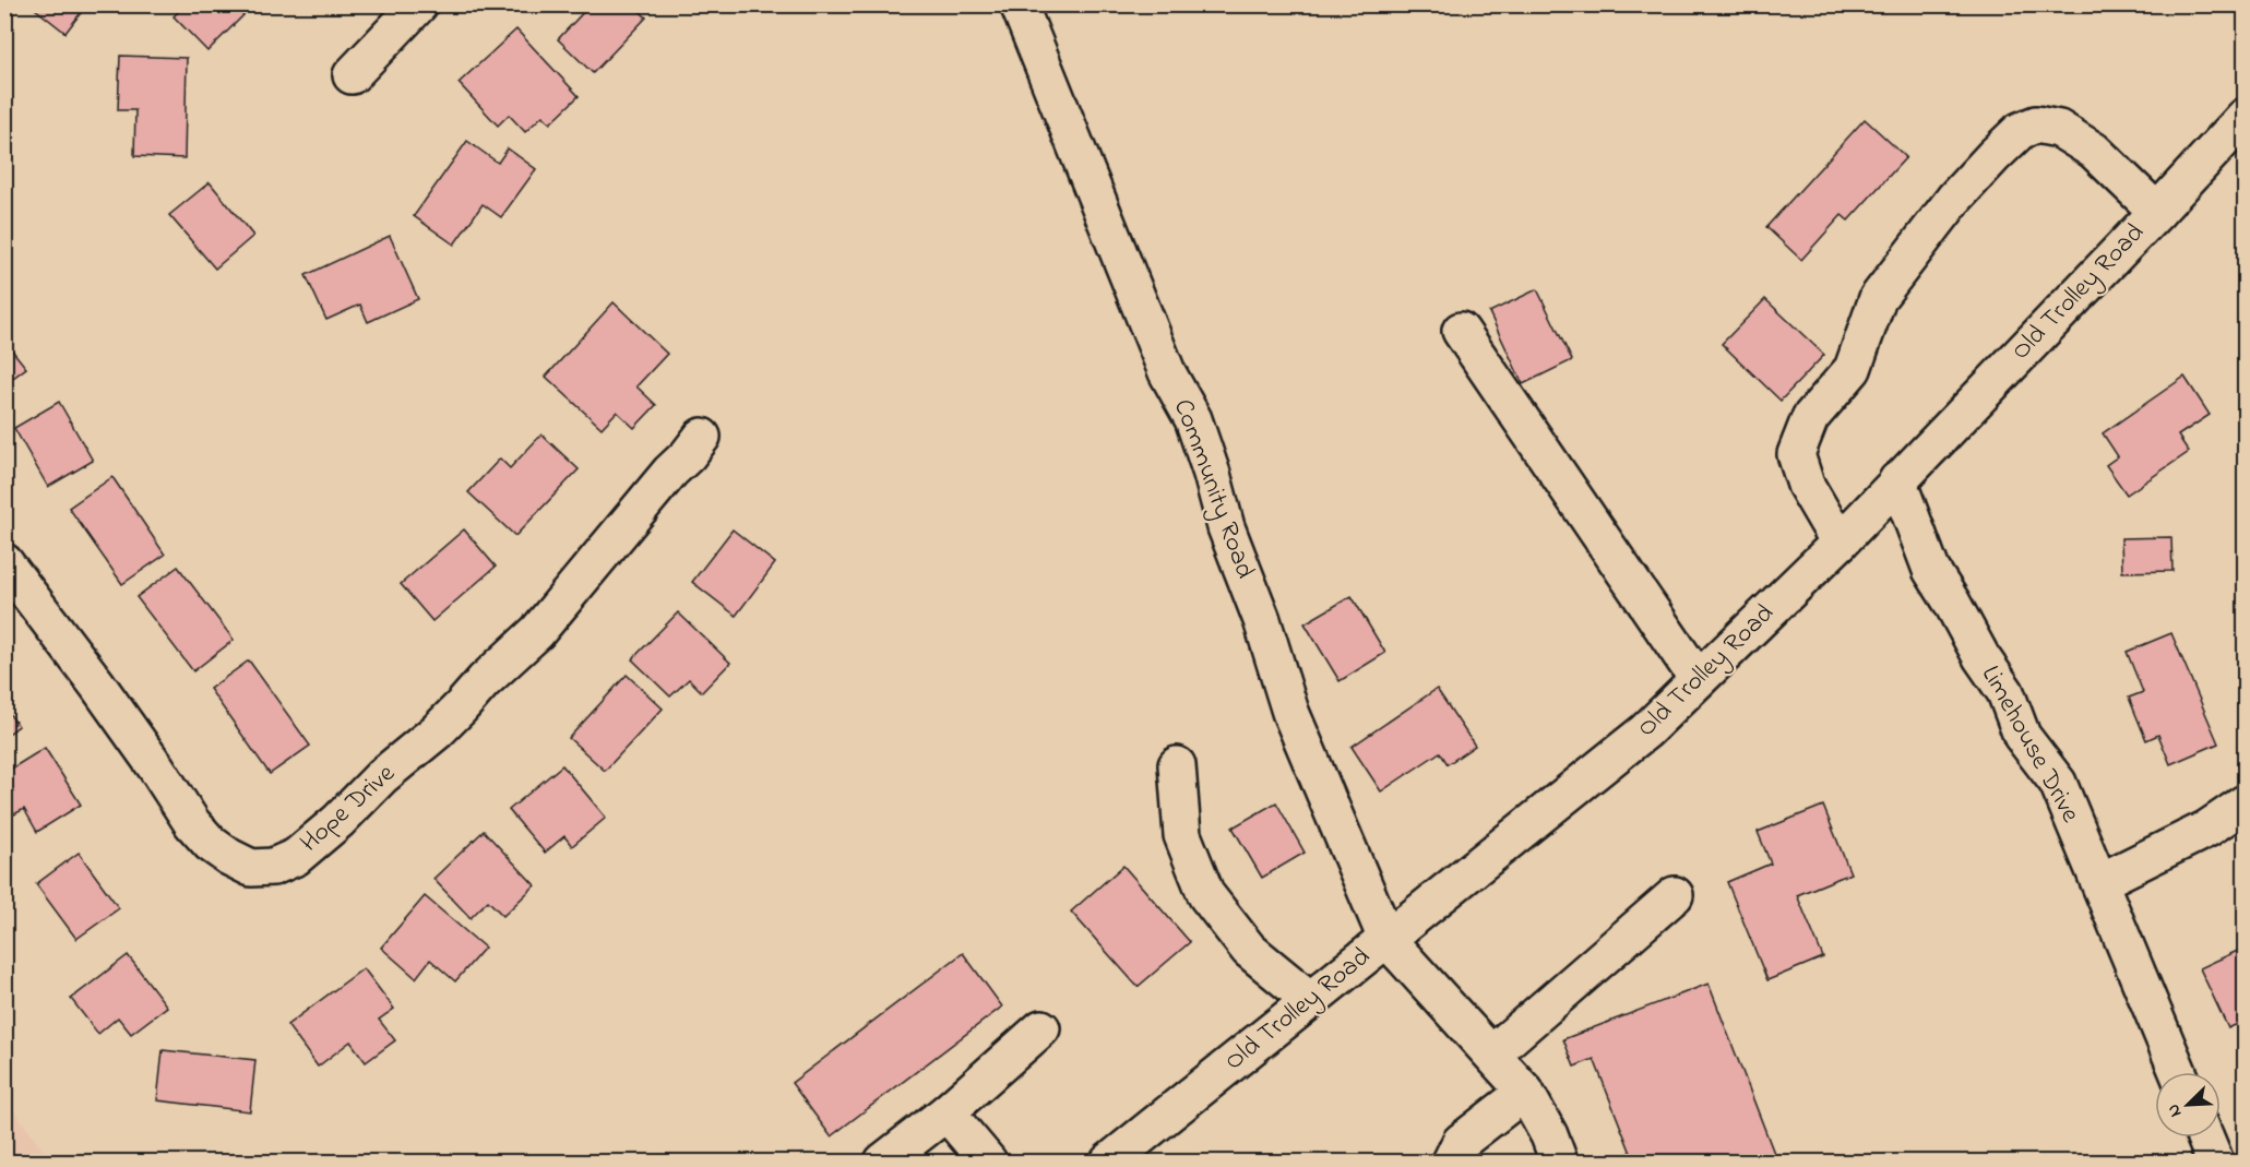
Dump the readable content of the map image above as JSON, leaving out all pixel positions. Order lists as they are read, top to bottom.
{
  "streets": {
    "street": [
      "Old Trolley Road",
      "Community Road",
      "Limehouse Drive",
      "Hope Drive"
    ]
  },
  "crossings": [
    ["Old Trolley Road", "Community Road"],
    ["Old Trolley Road", "Limehouse Drive"]
  ],
  "north": "bottom left"
}
